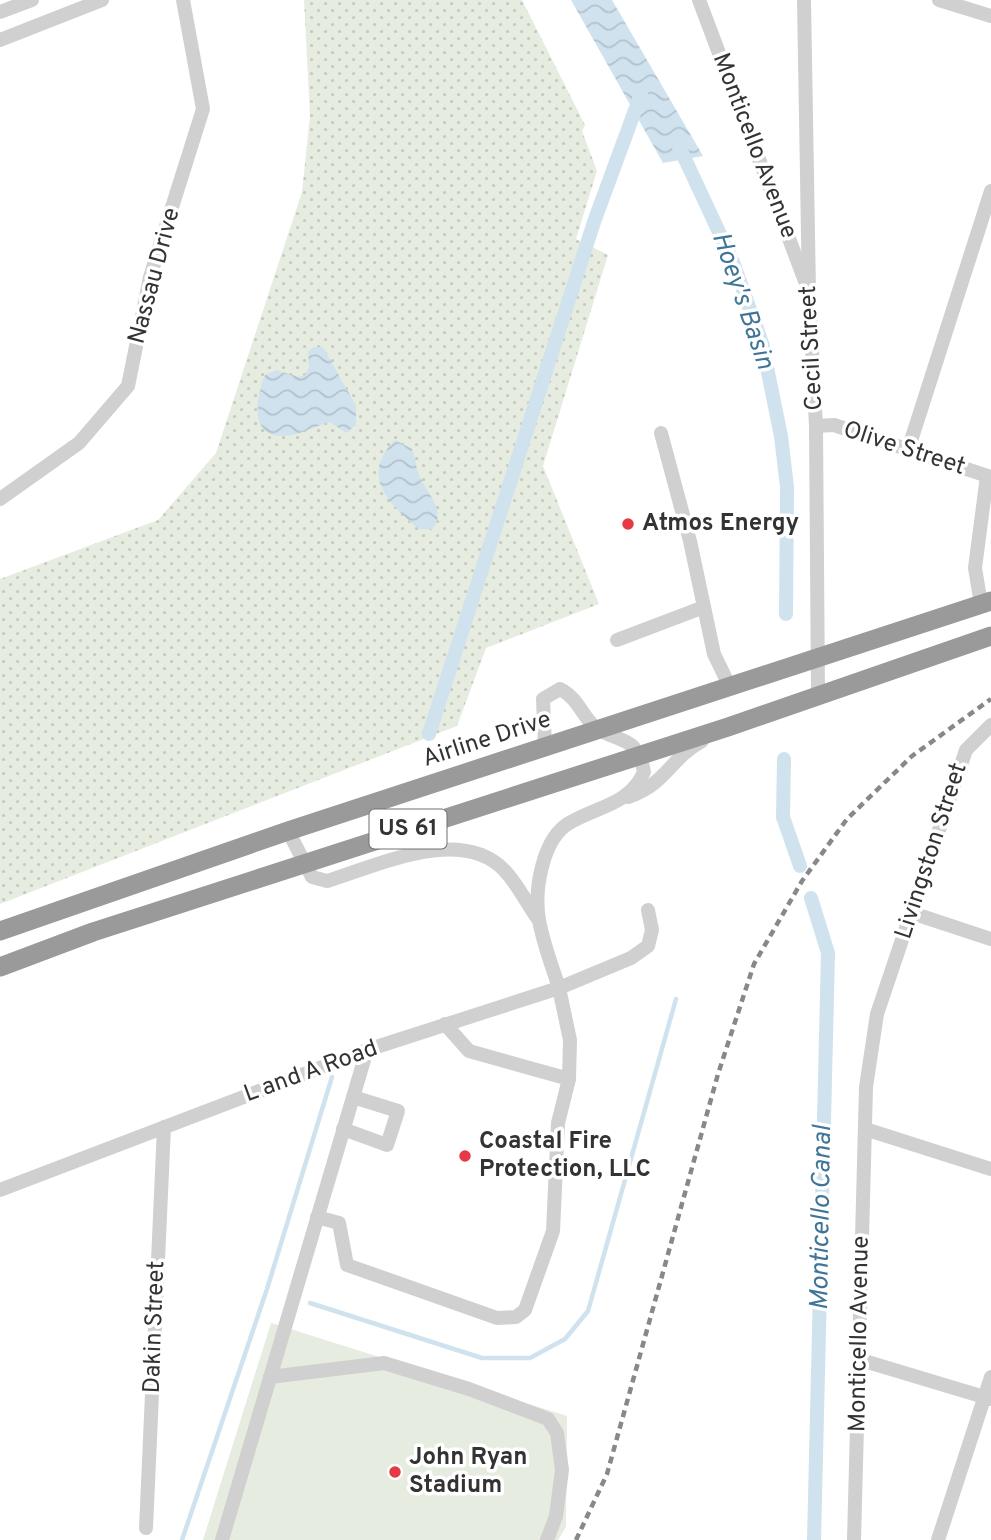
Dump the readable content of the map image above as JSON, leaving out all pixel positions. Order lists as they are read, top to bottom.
{
  "streets": {
    "highway": ["Airline Drive", "US 61"],
    "street": [
      "Monticello Avenue",
      "Nassau Drive",
      "Cecil Street",
      "Olive Street",
      "Livingston Street",
      "L and A Road",
      "Dakin Street"
    ]
  },
  "crossings": [
    ["Monticello Avenue", "Cecil Street"],
    ["Monticello Avenue", "Livingston Street"],
    ["Cecil Street", "Olive Street"],
    ["Cecil Street", "Airline Drive"],
    ["Cecil Street", "US 61"],
    ["L and A Road", "Dakin Street"]
  ],
  "water": ["Hoey's Basin", "Monticello Canal"],
  "places": ["Atmos Energy", "Coastal Fire Protection, LLC", "John Ryan Stadium"]
}
